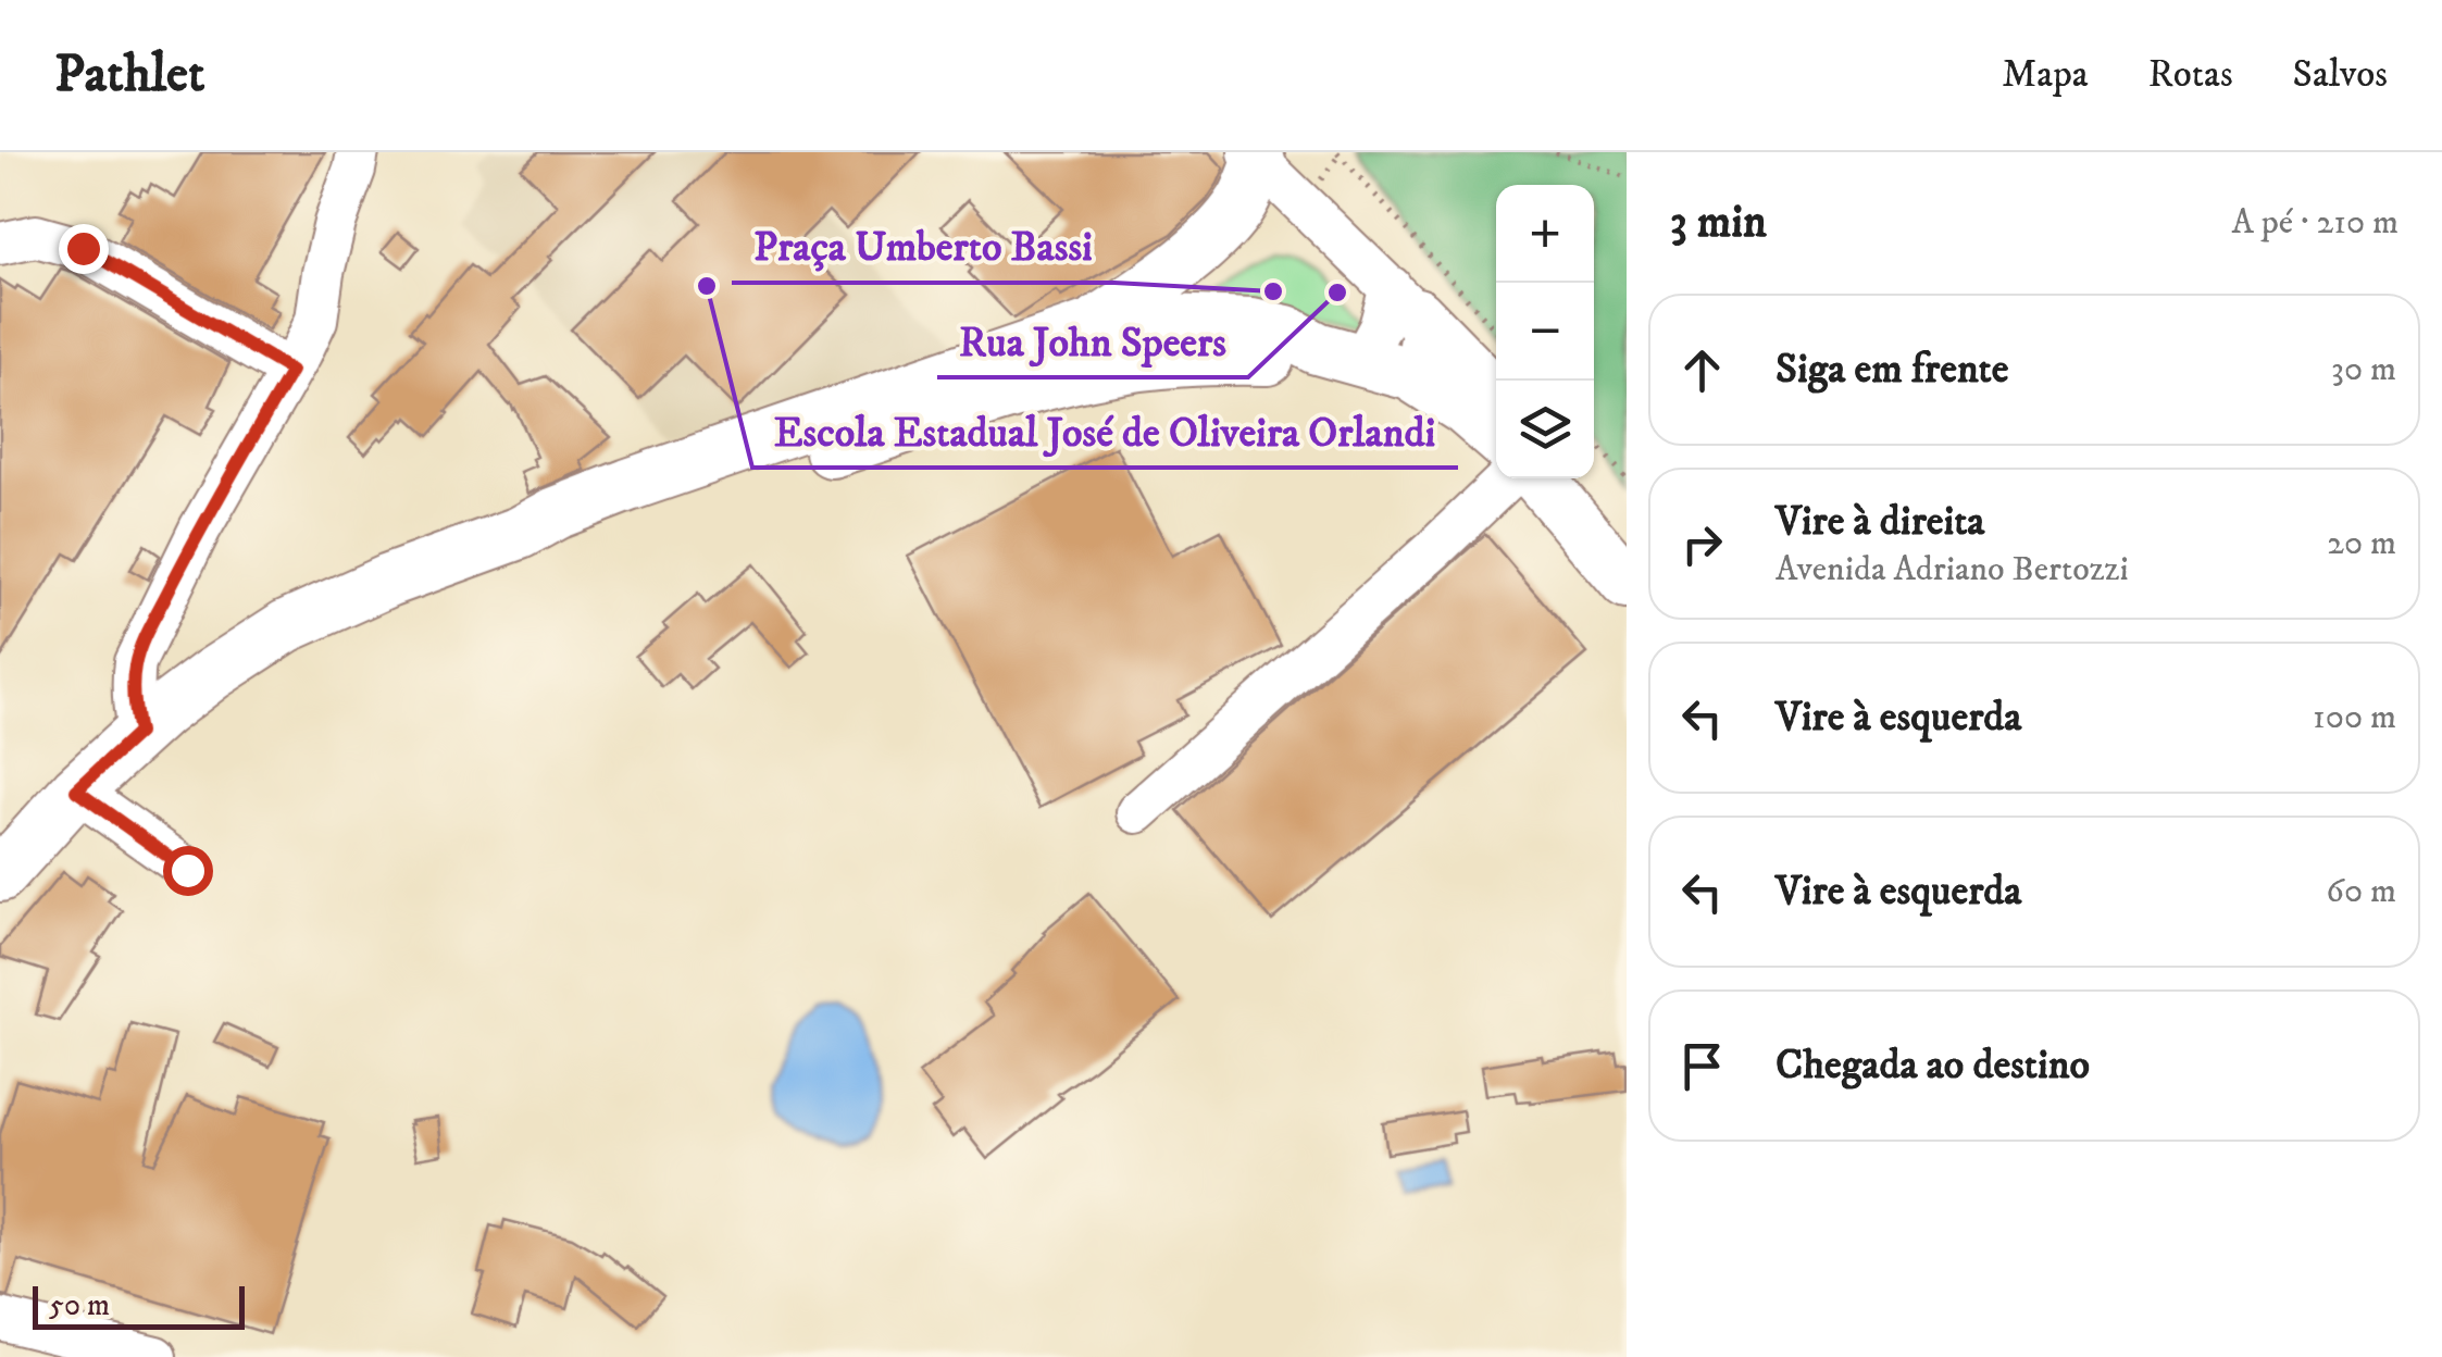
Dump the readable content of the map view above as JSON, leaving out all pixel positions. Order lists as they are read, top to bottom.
{
  "places": ["Escola Estadual José de Oliveira Orlandi", "Praça Umberto Bassi", "Rua John Speers"],
  "scale_bar": "50 m",
  "page": {
    "header": "Pathlet",
    "nav": ["Mapa", "Rotas", "Salvos"],
    "heading": ["3 min", "A pé · 210 m"],
    "map_buttons": ["+", "−"],
    "list": [
      ["Siga em frente", "30 m"],
      ["Vire à direita", "Avenida Adriano Bertozzi", "20 m"],
      ["Vire à esquerda", "100 m"],
      ["Vire à esquerda", "60 m"],
      "Chegada ao destino"
    ],
    "scale": "50 m"
  }
}
